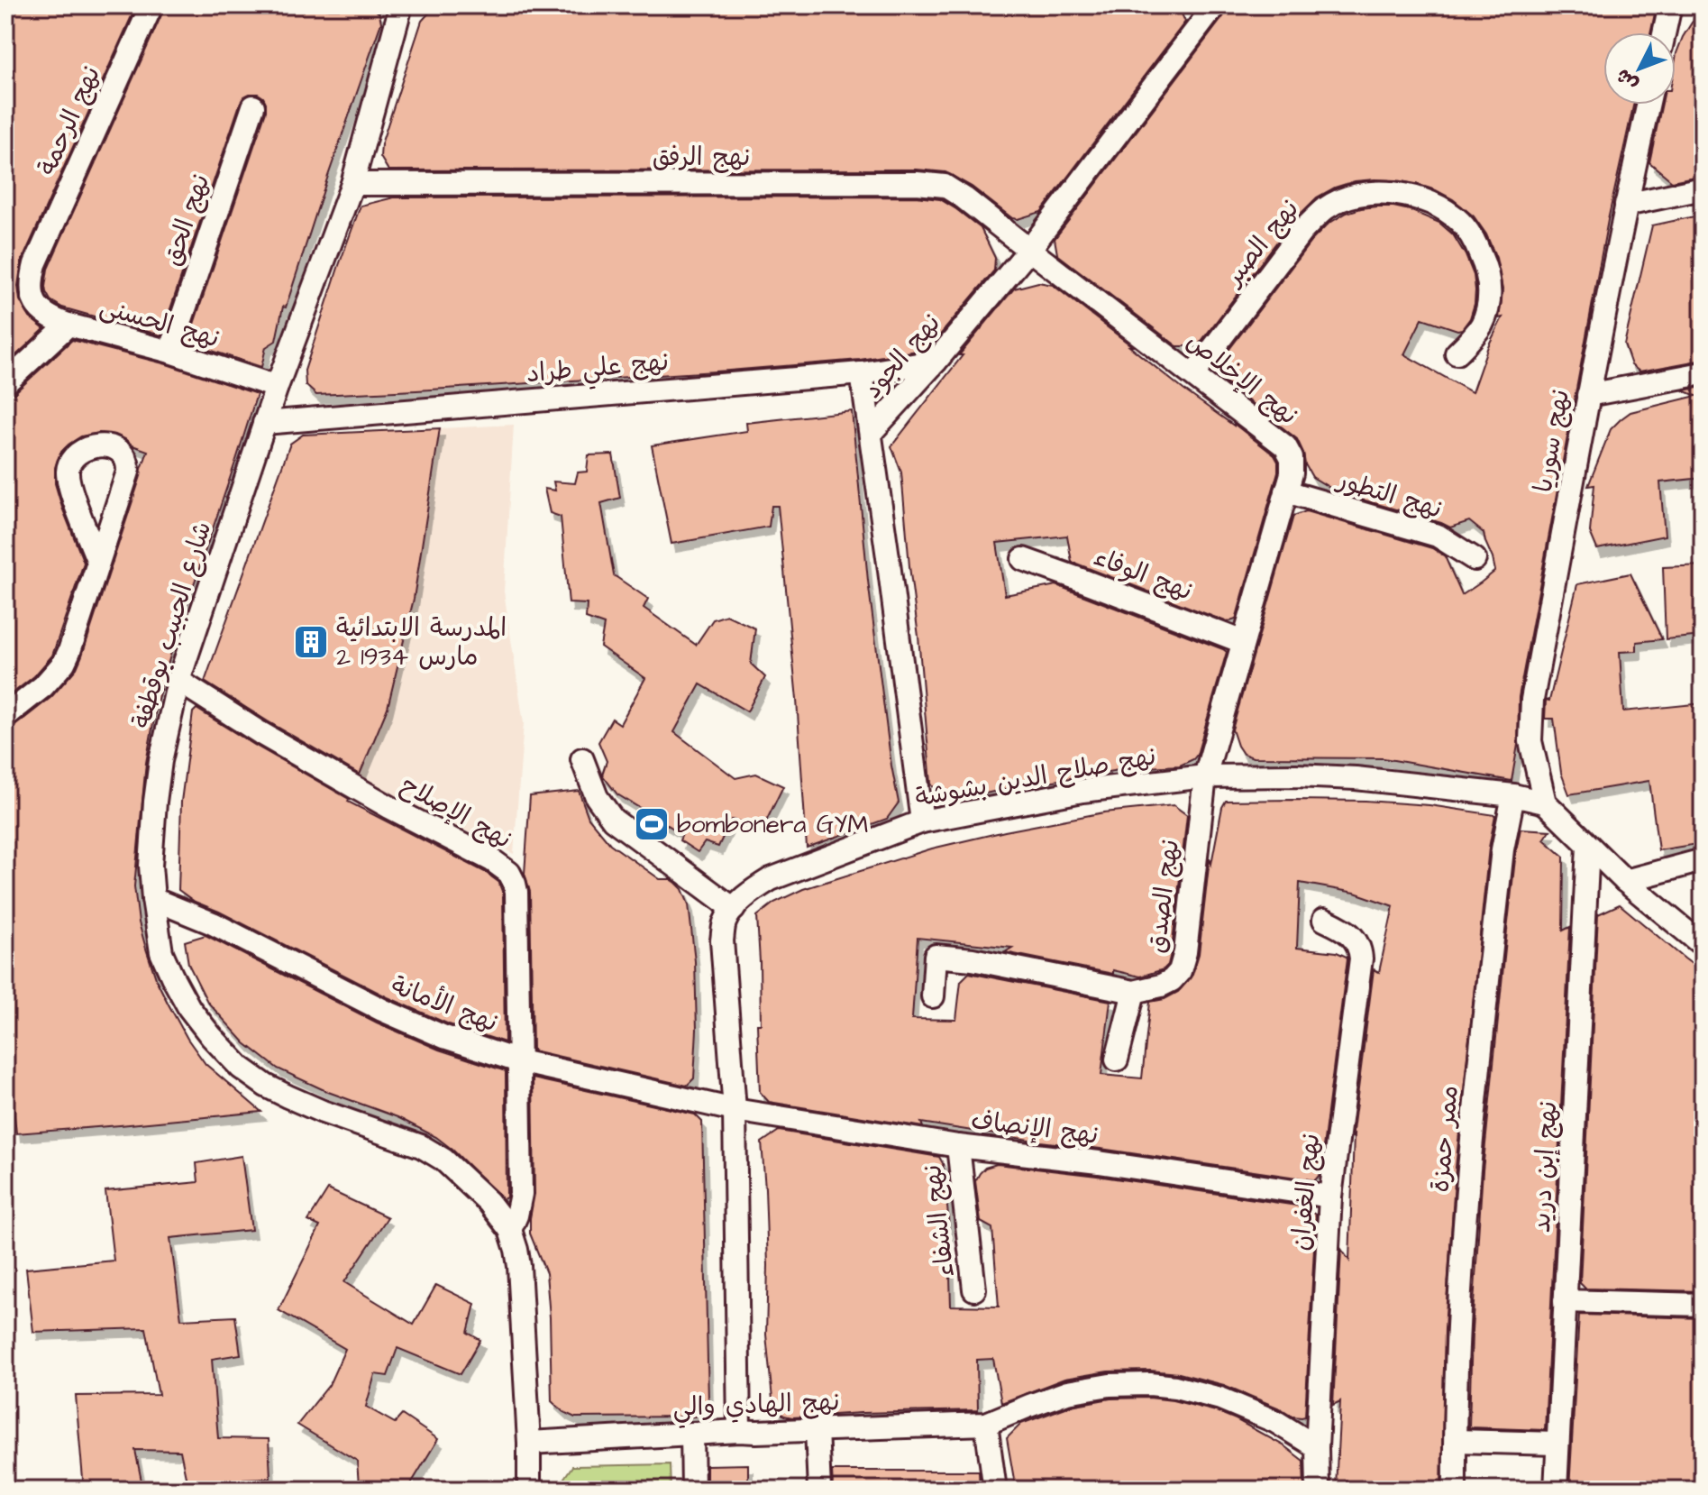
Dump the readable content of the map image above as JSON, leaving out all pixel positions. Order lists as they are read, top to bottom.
{
  "streets": {
    "street": [
      "نهج الرحمة",
      "نهج الرفق",
      "نهج الحق",
      "نهج الصبر",
      "نهج الحسنى",
      "نهج الجود",
      "نهج علي طراد",
      "نهج الإخلاص",
      "نهج سوريا",
      "نهج التطور",
      "نهج الوفاء",
      "شارع الحبيب بوقطفة",
      "نهج صلاح الدين بشوشة",
      "نهج الإصلاح",
      "نهج الصدق",
      "نهج الأمانة",
      "نهج الإنصاف",
      "ممر حمزة",
      "نهج إبن دريد",
      "نهج الغفران",
      "نهج الشفاء",
      "نهج الهادي والي"
    ]
  },
  "crossings": [
    ["نهج الرحمة", "نهج الحسنى"],
    ["نهج الرفق", "نهج الجود"],
    ["نهج الرفق", "نهج الإخلاص"],
    ["نهج الرفق", "شارع الحبيب بوقطفة"],
    ["نهج الحق", "نهج الحسنى"],
    ["نهج الصبر", "نهج الإخلاص"],
    ["نهج الحسنى", "شارع الحبيب بوقطفة"],
    ["نهج الجود", "نهج علي طراد"],
    ["نهج الجود", "نهج الإخلاص"],
    ["نهج الجود", "نهج صلاح الدين بشوشة"],
    ["نهج علي طراد", "شارع الحبيب بوقطفة"],
    ["نهج الإخلاص", "نهج التطور"],
    ["نهج الإخلاص", "نهج الوفاء"],
    ["نهج الإخلاص", "نهج صلاح الدين بشوشة"],
    ["نهج الإخلاص", "نهج الصدق"],
    ["نهج سوريا", "نهج صلاح الدين بشوشة"],
    ["شارع الحبيب بوقطفة", "نهج الإصلاح"],
    ["شارع الحبيب بوقطفة", "نهج الأمانة"],
    ["شارع الحبيب بوقطفة", "نهج الهادي والي"],
    ["نهج صلاح الدين بشوشة", "نهج الصدق"],
    ["نهج صلاح الدين بشوشة", "ممر حمزة"],
    ["نهج الإصلاح", "نهج الأمانة"],
    ["نهج الأمانة", "نهج الإنصاف"],
    ["نهج الإنصاف", "نهج الغفران"],
    ["نهج الإنصاف", "نهج الشفاء"]
  ],
  "places": {
    "building": ["المدرسة الابتدائية 2 مارس 1934"],
    "sports": ["bombonera GYM"]
  },
  "north": "bottom left"
}
